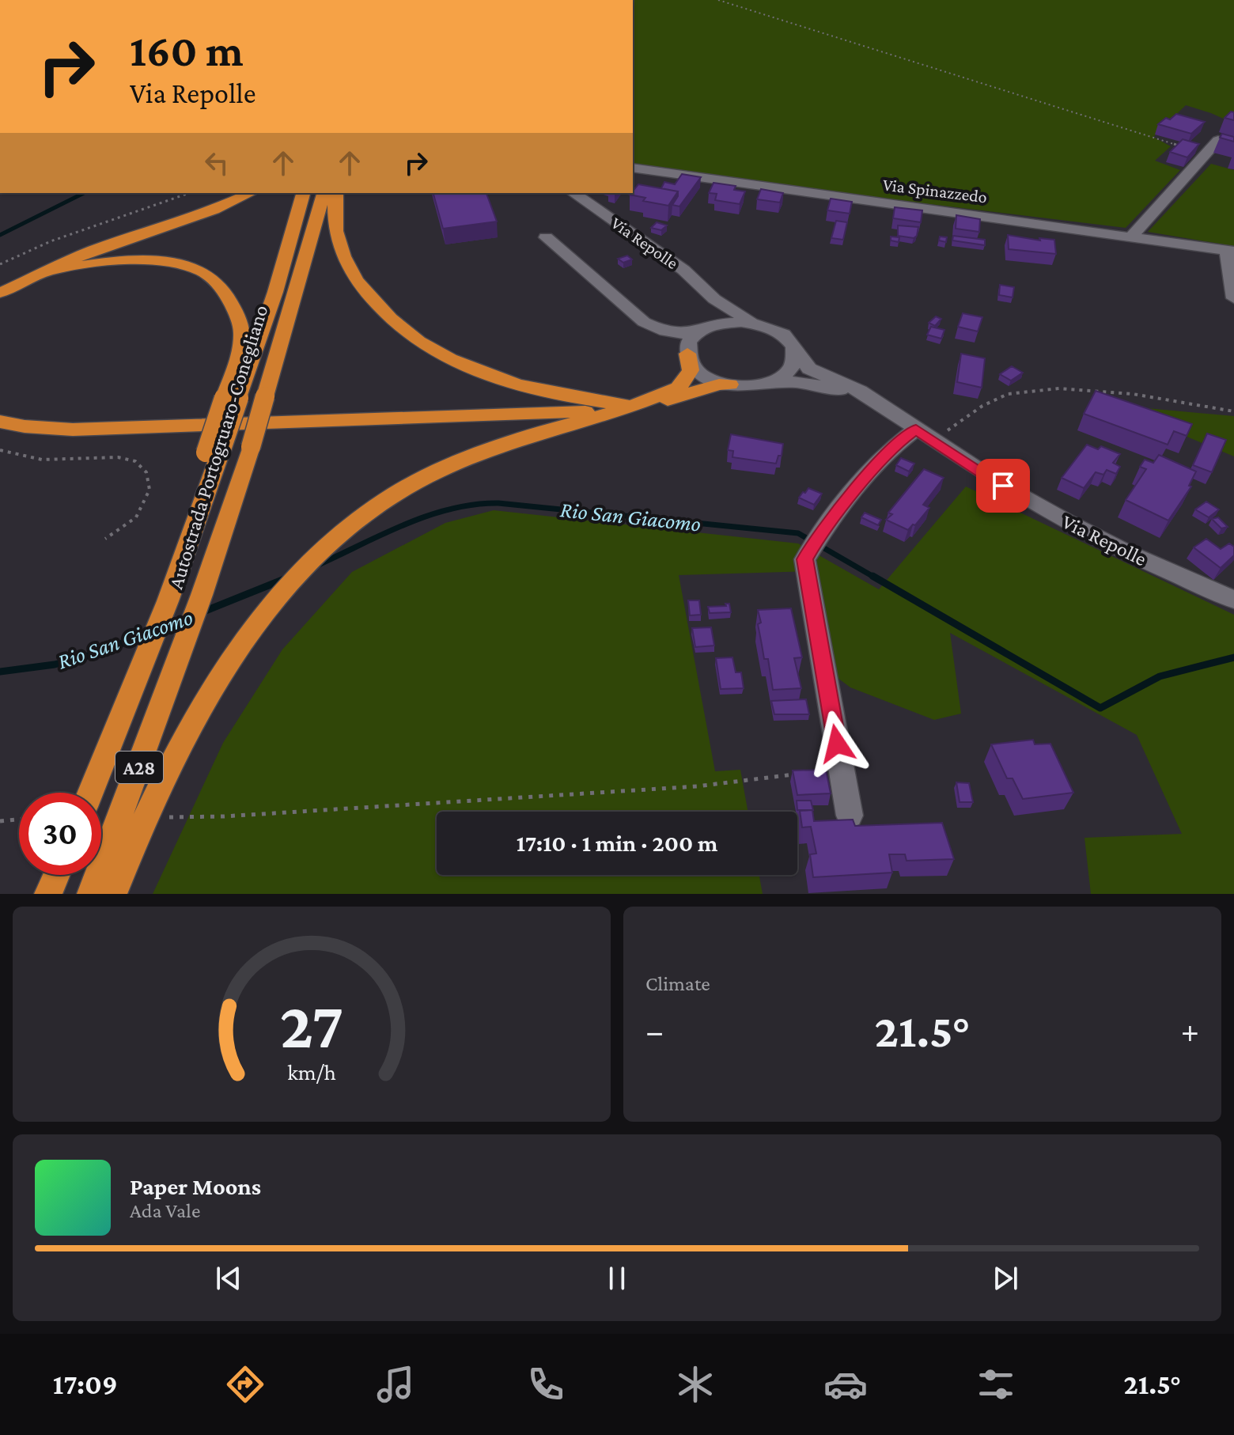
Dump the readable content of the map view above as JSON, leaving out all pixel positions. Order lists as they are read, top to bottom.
{
  "streets": {
    "highway": ["Autostrada Portogruaro-Conegliano", "A28"],
    "street": ["Via Spinazzedo", "Via Repolle"]
  },
  "water": ["Rio San Giacomo"],
  "page": {
    "turn": ["160 m", "Via Repolle"],
    "limit": "30",
    "trip": "17:10 · 1 min · 200 m",
    "tile": "Climate",
    "heat": ["−", "21.5°", "+"],
    "song": ["Paper Moons", "Ada Vale"],
    "tabs": ["17:09", "21.5°"],
    "gauge": ["27", "km/h"]
  }
}
